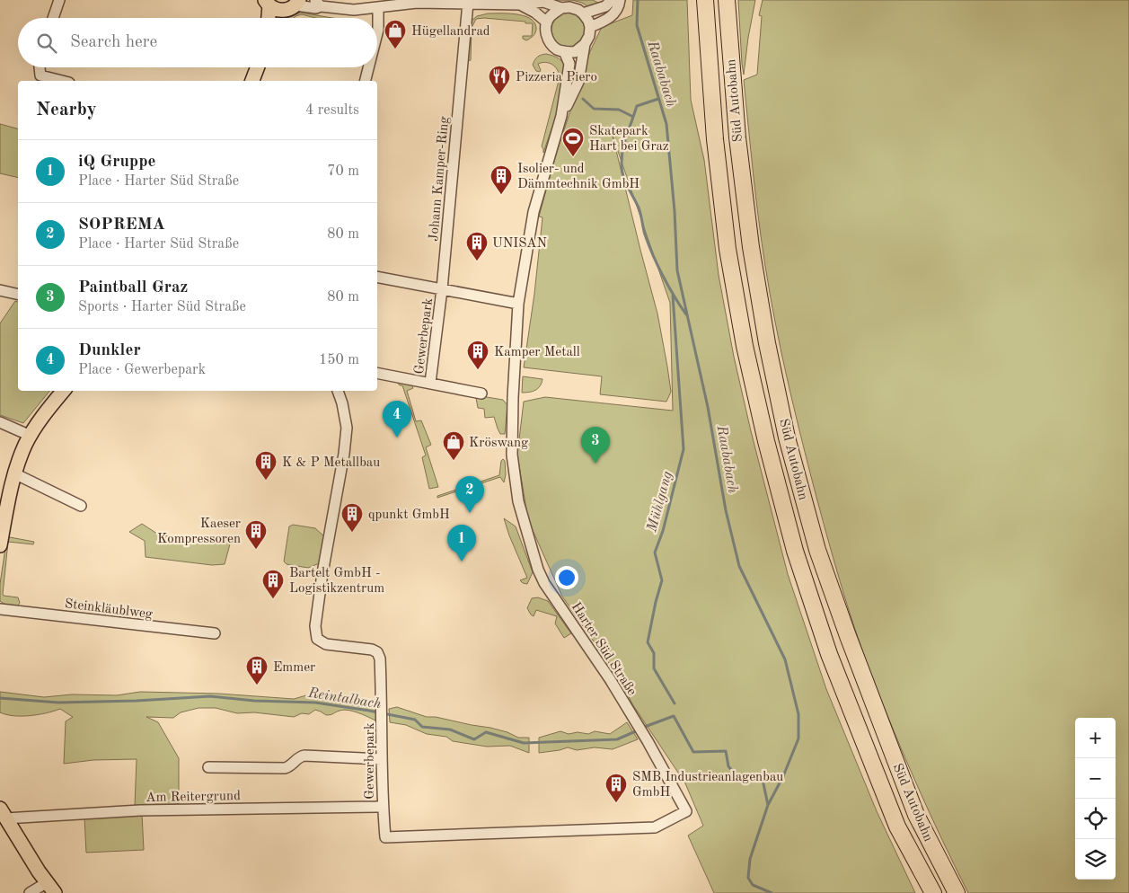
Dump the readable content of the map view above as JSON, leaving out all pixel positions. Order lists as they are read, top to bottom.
{
  "streets": {
    "highway": ["Süd Autobahn"],
    "street": [
      "Johann Kamper-Ring",
      "Gewerbepark",
      "Steinkläublweg",
      "Harter Süd Straße",
      "Am Reitergrund"
    ]
  },
  "crossings": [
    ["Johann Kamper-Ring", "Gewerbepark"],
    ["Gewerbepark", "Harter Süd Straße"],
    ["Gewerbepark", "Am Reitergrund"]
  ],
  "water": ["Raababach", "Mühlgang", "Reintalbach"],
  "places": {
    "shop": ["Hügellandrad", "Kröswang"],
    "restaurant": ["Pizzeria Piero"],
    "sports": ["Skatepark Hart bei Graz"],
    "building": [
      "Isolier- und Dämmtechnik GmbH",
      "UNISAN",
      "Kamper Metall",
      "K & P Metallbau",
      "qpunkt GmbH",
      "Kaeser Kompressoren",
      "Bartelt GmbH - Logistikzentrum",
      "Emmer",
      "SMB Industrieanlagenbau GmbH"
    ]
  },
  "page": {
    "search": "Search here",
    "heading": ["Nearby", "4 results"],
    "list": [
      {
        "mark": "1",
        "name": "iQ Gruppe",
        "note": "Place · Harter Süd Straße",
        "value": "70 m"
      },
      {
        "mark": "2",
        "name": "SOPREMA",
        "note": "Place · Harter Süd Straße",
        "value": "80 m"
      },
      {
        "mark": "3",
        "name": "Paintball Graz",
        "note": "Sports · Harter Süd Straße",
        "value": "80 m"
      },
      {
        "mark": "4",
        "name": "Dunkler",
        "note": "Place · Gewerbepark",
        "value": "150 m"
      }
    ],
    "pins": [
      "4",
      "3",
      "2",
      "1"
    ],
    "map_buttons": ["+", "−"]
  }
}
